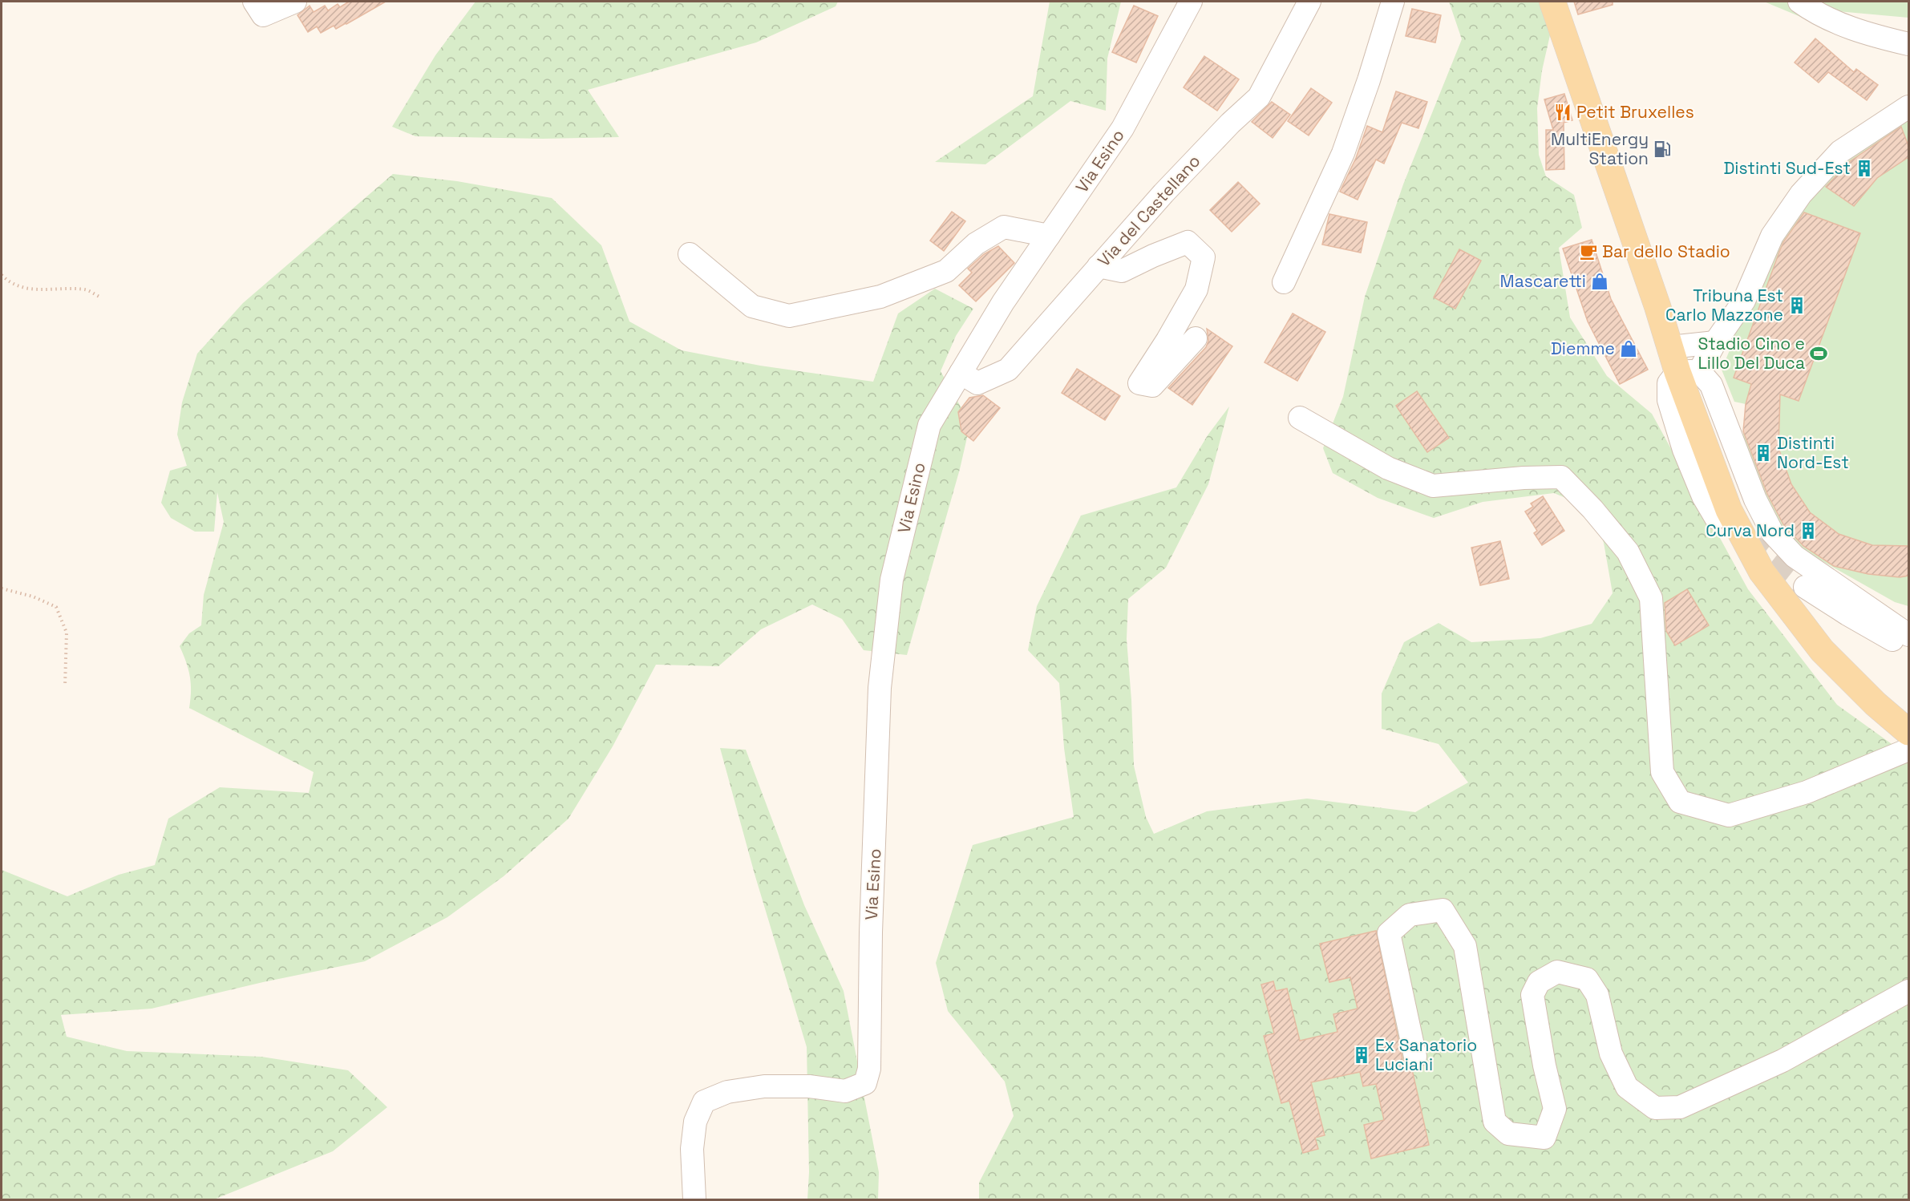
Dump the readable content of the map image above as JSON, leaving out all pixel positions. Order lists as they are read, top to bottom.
{
  "streets": {
    "street": ["Via Esino", "Via del Castellano"]
  },
  "crossings": [
    ["Via Esino", "Via del Castellano"]
  ],
  "places": {
    "restaurant": ["Petit Bruxelles"],
    "fuel station": ["MultiEnergy Station"],
    "building": [
      "Distinti Sud-Est",
      "Tribuna Est Carlo Mazzone",
      "Distinti Nord-Est",
      "Curva Nord",
      "Ex Sanatorio Luciani"
    ],
    "cafe": ["Bar dello Stadio"],
    "shop": ["Mascaretti", "Diemme"],
    "sports": ["Stadio Cino e Lillo Del Duca"]
  }
}
